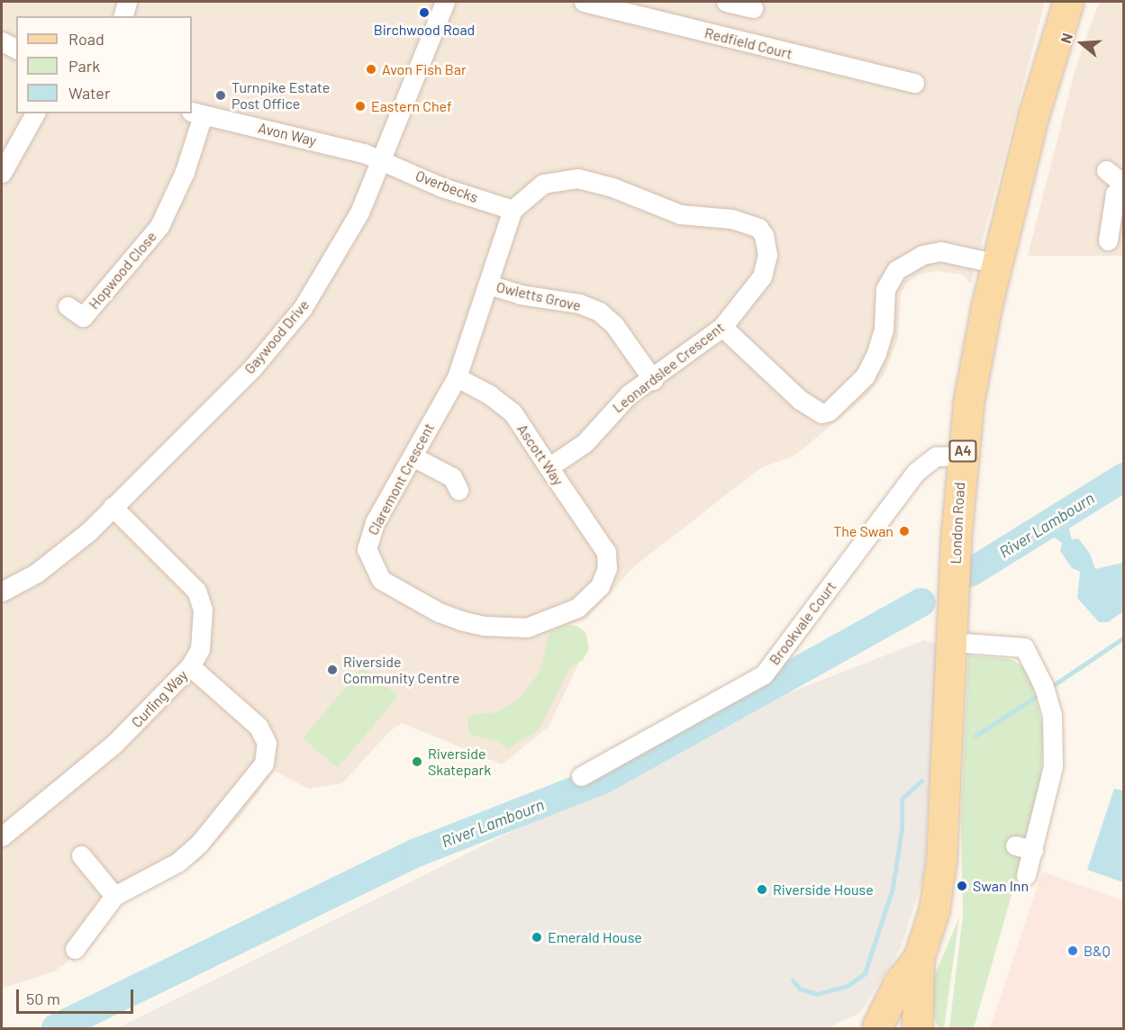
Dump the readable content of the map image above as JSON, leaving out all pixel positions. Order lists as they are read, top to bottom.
{
  "streets": {
    "main road": ["A4", "London Road"],
    "street": [
      "Redfield Court",
      "Avon Way",
      "Overbecks",
      "Hopwood Close",
      "Owletts Grove",
      "Gaywood Drive",
      "Leonardslee Crescent",
      "Ascott Way",
      "Claremont Crescent",
      "Brookvale Court",
      "Curling Way"
    ]
  },
  "crossings": [
    ["Avon Way", "Overbecks"],
    ["Avon Way", "Hopwood Close"],
    ["Avon Way", "Gaywood Drive"],
    ["Overbecks", "Gaywood Drive"],
    ["Overbecks", "Leonardslee Crescent"],
    ["Overbecks", "Claremont Crescent"],
    ["Owletts Grove", "Leonardslee Crescent"],
    ["Owletts Grove", "Claremont Crescent"],
    ["Gaywood Drive", "Curling Way"],
    ["Leonardslee Crescent", "Ascott Way"],
    ["Leonardslee Crescent", "Claremont Crescent"],
    ["A4", "London Road"],
    ["Ascott Way", "Claremont Crescent"],
    ["London Road", "Brookvale Court"]
  ],
  "water": ["River Lambourn"],
  "places": [
    "Birchwood Road",
    "Avon Fish Bar",
    "Turnpike Estate Post Office",
    "Eastern Chef",
    "The Swan",
    "Riverside Community Centre",
    "Riverside Skatepark",
    "Swan Inn",
    "Riverside House",
    "Emerald House",
    "B&Q"
  ],
  "legend": ["Road", "Park", "Water"],
  "scale_bar": "50 m",
  "north": "left"
}
